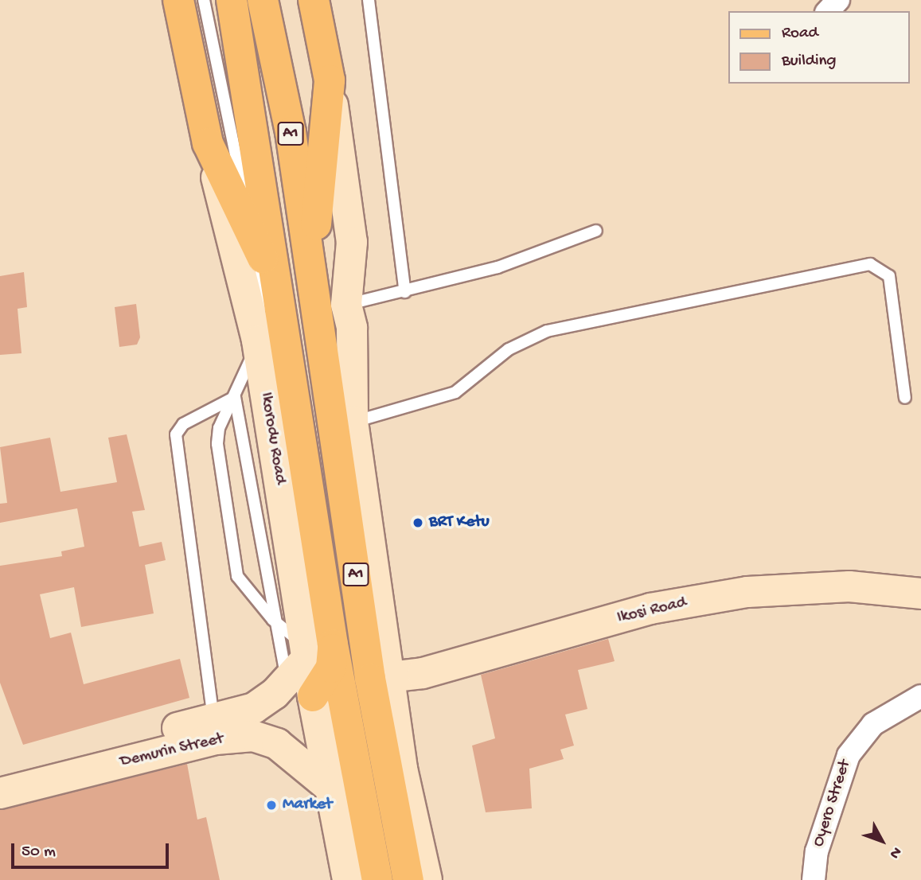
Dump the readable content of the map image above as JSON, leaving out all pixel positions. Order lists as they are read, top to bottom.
{
  "streets": {
    "main road": ["A1", "Ikorodu Road"],
    "street": ["Ikosi Road", "Demurin Street", "Oyero Street"]
  },
  "crossings": [
    ["Ikorodu Road", "Demurin Street"]
  ],
  "places": ["BRT Ketu", "Market"],
  "legend": ["Road", "Building"],
  "scale_bar": "50 m",
  "north": "bottom right"
}
